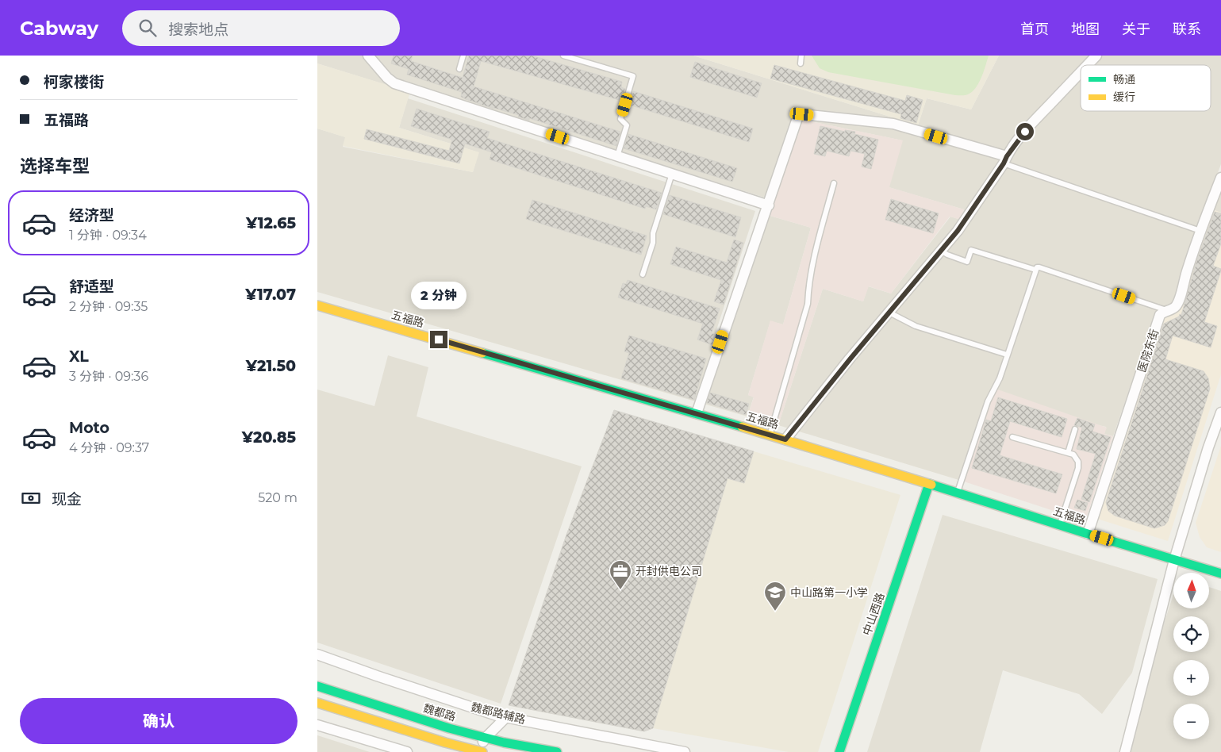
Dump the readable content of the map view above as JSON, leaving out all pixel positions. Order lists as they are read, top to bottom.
{
  "streets": {
    "street": [
      "五福路",
      "医院东街",
      "中山西路",
      "魏都路",
      "魏都路辅路"
    ]
  },
  "crossings": [
    ["五福路", "医院东街"],
    ["五福路", "中山西路"]
  ],
  "places": {
    "office": ["开封供电公司"],
    "school or university": ["中山路第一小学"]
  },
  "legend": ["畅通", "缓行"],
  "north": "top",
  "page": {
    "header": "Cabway",
    "search": "搜索地点",
    "nav": [
      "首页",
      "地图",
      "关于",
      "联系"
    ],
    "banner": ["柯家楼街", "五福路"],
    "heading": "选择车型",
    "list": [
      {
        "name": "经济型",
        "note": "1 分钟 · 09:34",
        "value": "¥12.65"
      },
      {
        "name": "舒适型",
        "note": "2 分钟 · 09:35",
        "value": "¥17.07"
      },
      {
        "name": "XL",
        "note": "3 分钟 · 09:36",
        "value": "¥21.50"
      },
      {
        "name": "Moto",
        "note": "4 分钟 · 09:37",
        "value": "¥20.85"
      }
    ],
    "bubble": "2 分钟",
    "pay": ["现金", "520 m"],
    "map_buttons": ["+", "−"],
    "buttons": "确认"
  }
}
